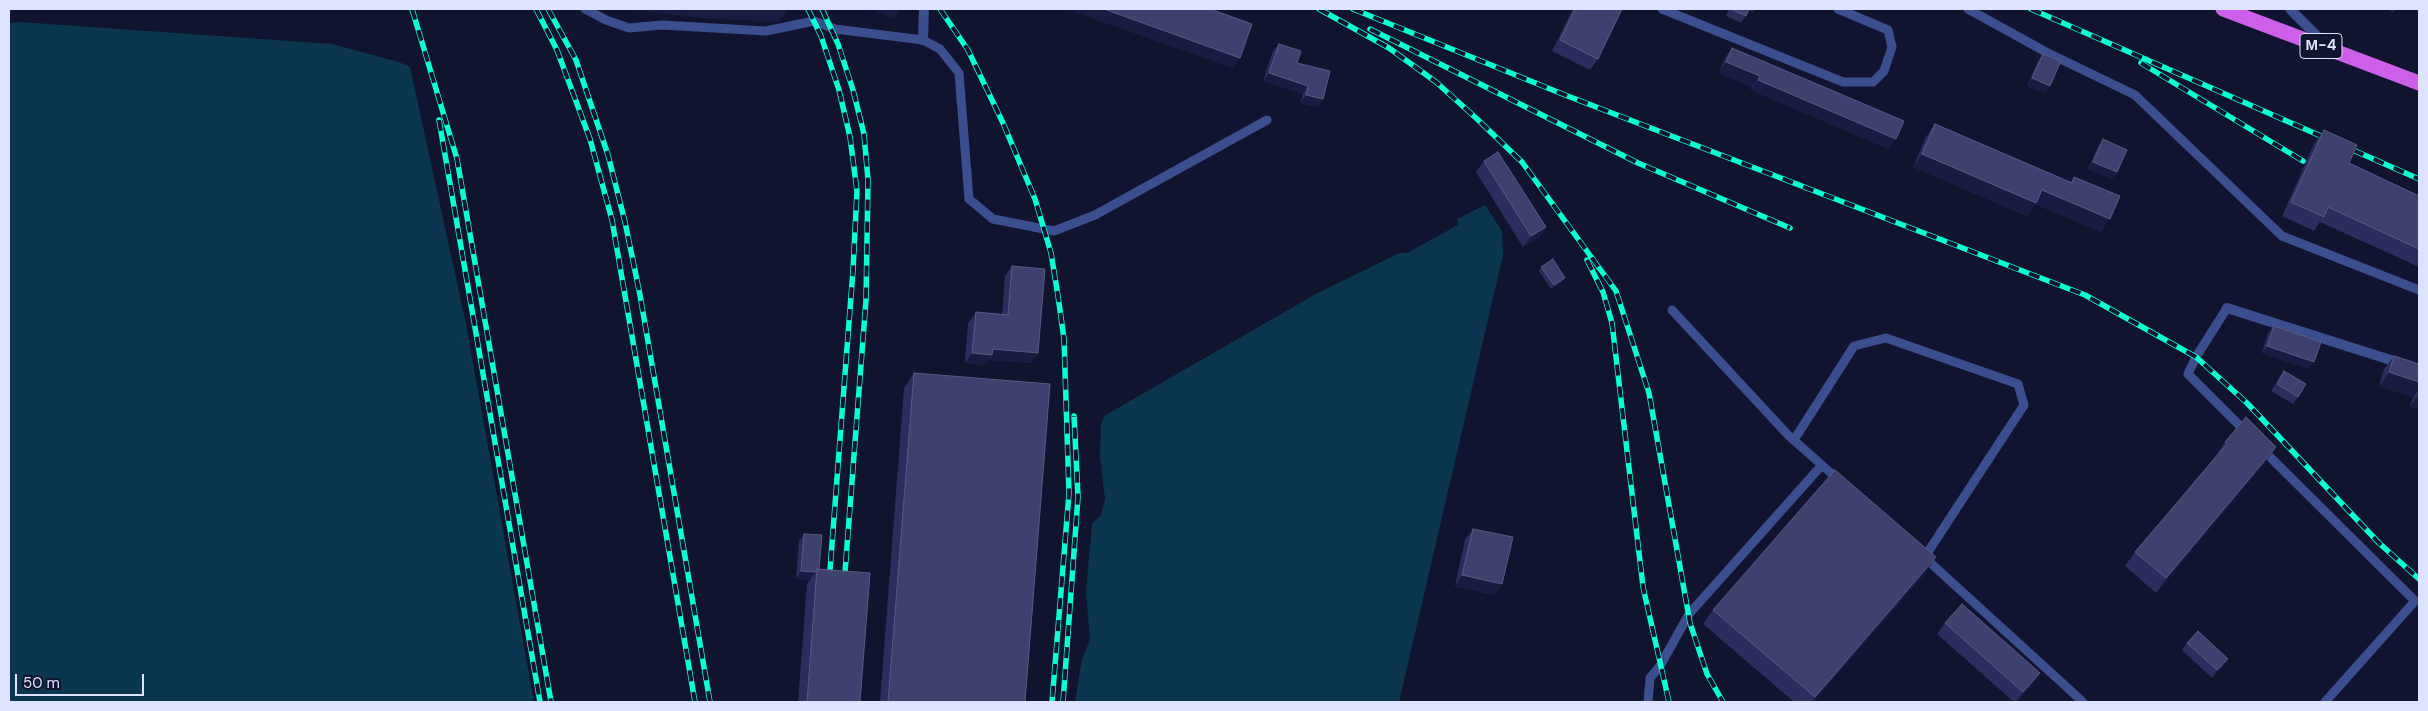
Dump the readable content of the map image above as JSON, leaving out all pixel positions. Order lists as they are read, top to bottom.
{
  "streets": {
    "highway": ["М-4"]
  },
  "scale_bar": "50 m"
}
